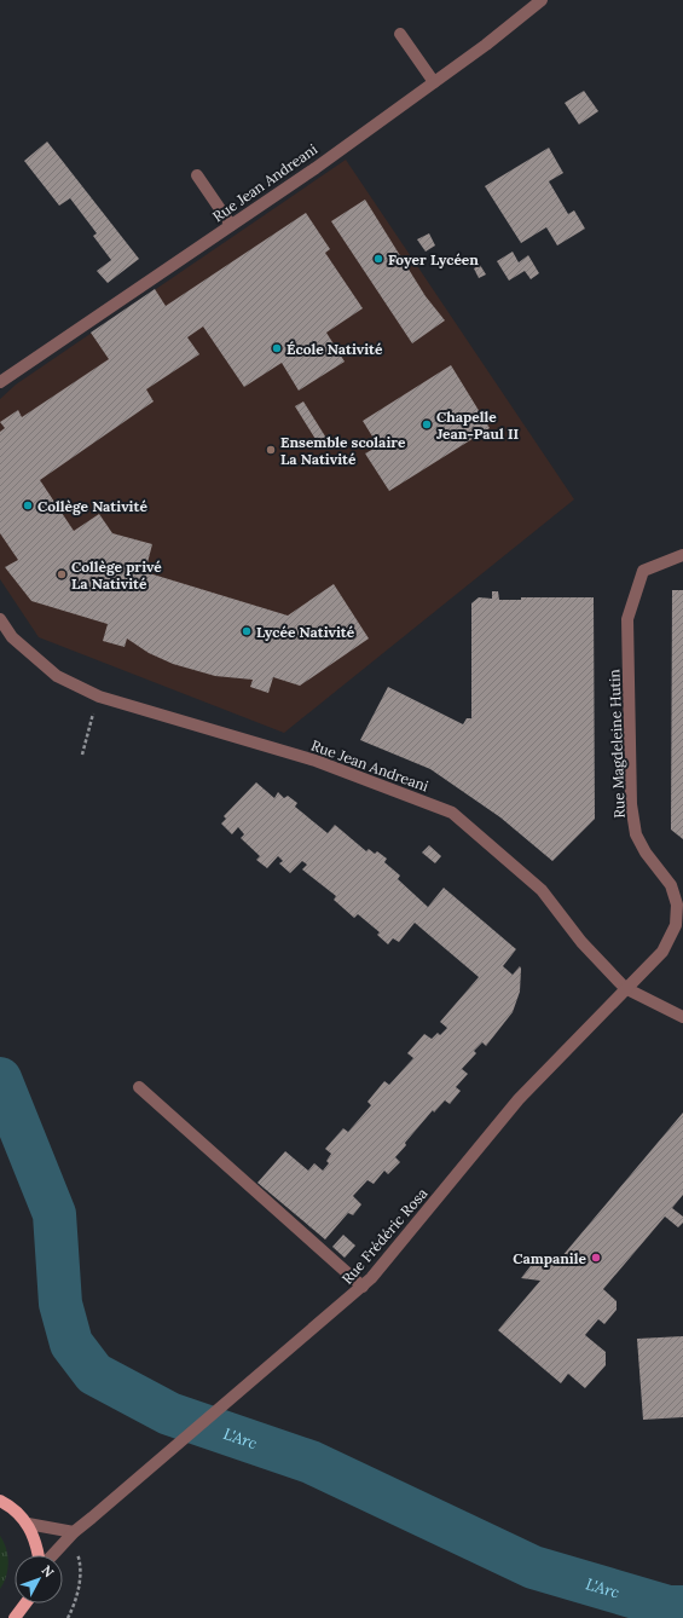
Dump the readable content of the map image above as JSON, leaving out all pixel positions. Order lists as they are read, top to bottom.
{
  "streets": {
    "street": ["Rue Jean Andreani", "Rue Magdeleine Hutin", "Rue Frédéric Rosa"]
  },
  "crossings": [
    ["Rue Jean Andreani", "Rue Magdeleine Hutin"],
    ["Rue Jean Andreani", "Rue Frédéric Rosa"],
    ["Rue Magdeleine Hutin", "Rue Frédéric Rosa"]
  ],
  "water": ["L'Arc"],
  "places": [
    "Foyer Lycéen",
    "École Nativité",
    "Chapelle Jean-Paul II",
    "Ensemble scolaire La Nativité",
    "Collège Nativité",
    "Collège privé La Nativité",
    "Lycée Nativité",
    "Campanile"
  ],
  "north": "top right"
}
